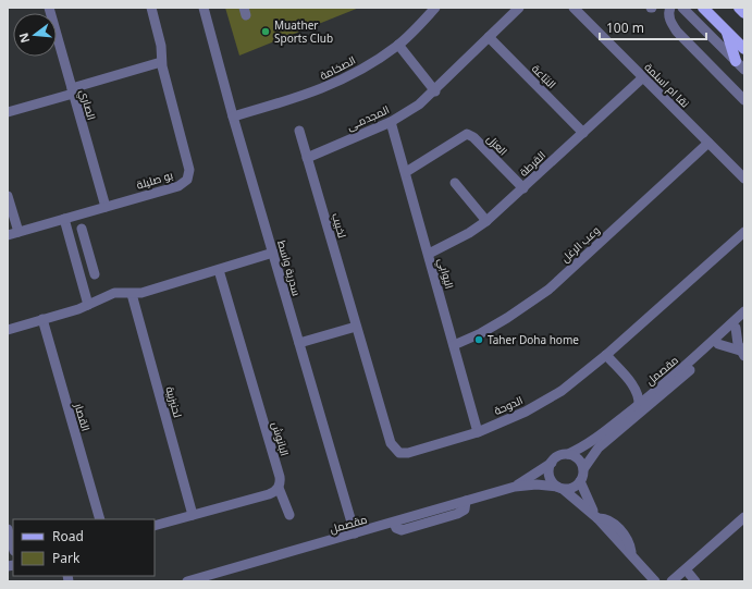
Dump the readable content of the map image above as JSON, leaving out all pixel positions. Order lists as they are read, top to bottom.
{
  "streets": {
    "street": [
      "الصخامة",
      "النبّاعة",
      "نقا ام اسلمة",
      "الصاري",
      "المجدمـى",
      "العزل",
      "القرطة",
      "بو صليلة",
      "لخبيب",
      "وعب الرغل",
      "سدرية واسط",
      "اليوابي",
      "مقصمل",
      "لحنيزبية",
      "الدوحة",
      "القصار",
      "البانوش"
    ]
  },
  "crossings": [
    ["الصخامة", "سدرية واسط"],
    ["النبّاعة", "المجدمـى"],
    ["النبّاعة", "القرطة"],
    ["نقا ام اسلمة", "القرطة"],
    ["نقا ام اسلمة", "وعب الرغل"],
    ["الصاري", "بو صليلة"],
    ["المجدمـى", "لخبيب"],
    ["المجدمـى", "اليوابي"],
    ["العزل", "القرطة"],
    ["العزل", "اليوابي"],
    ["القرطة", "اليوابي"],
    ["لخبيب", "الدوحة"],
    ["وعب الرغل", "اليوابي"],
    ["سدرية واسط", "مقصمل"],
    ["اليوابي", "الدوحة"]
  ],
  "places": ["Muather Sports Club", "Taher Doha home"],
  "legend": ["Road", "Park"],
  "scale_bar": "100 m",
  "north": "left"
}
